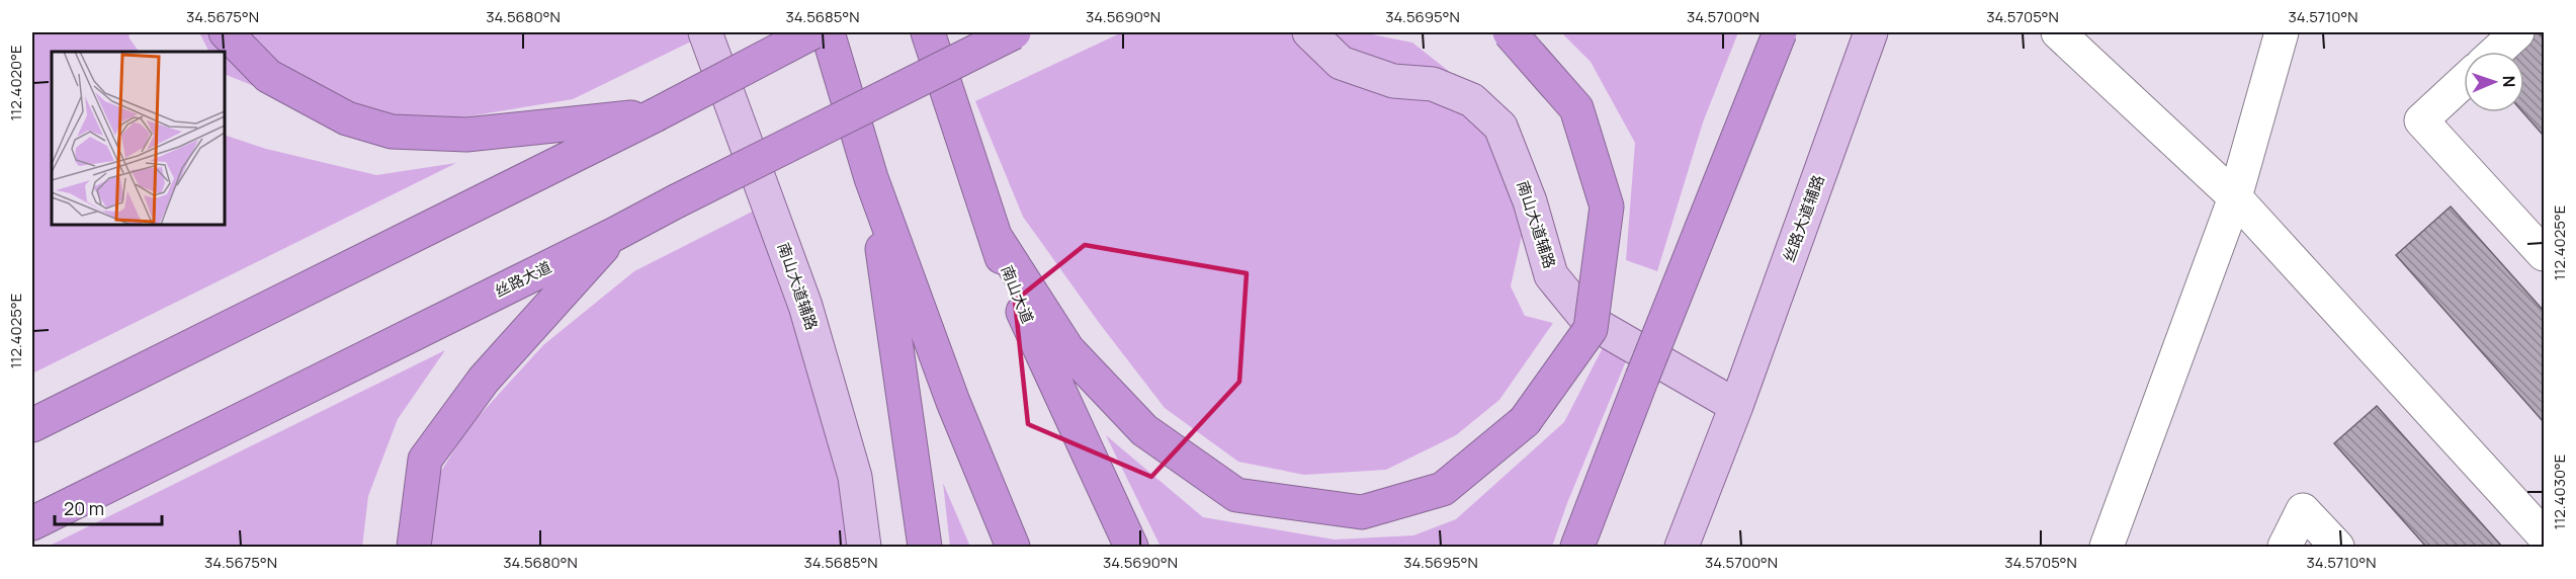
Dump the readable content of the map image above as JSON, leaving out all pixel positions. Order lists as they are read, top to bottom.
{
  "streets": {
    "highway": ["丝路大道", "南山大道"],
    "main road": ["丝路大道辅路", "南山大道辅路"]
  },
  "crossings": [
    ["丝路大道辅路", "南山大道辅路"]
  ],
  "scale_bar": "20 m",
  "north": "right",
  "coordinates": [
    "34.5675°N",
    "34.5680°N",
    "34.5685°N",
    "34.5690°N",
    "34.5695°N",
    "34.5700°N",
    "34.5705°N",
    "34.5710°N",
    "112.4020°E",
    "112.4025°E",
    "112.4030°E"
  ]
}
